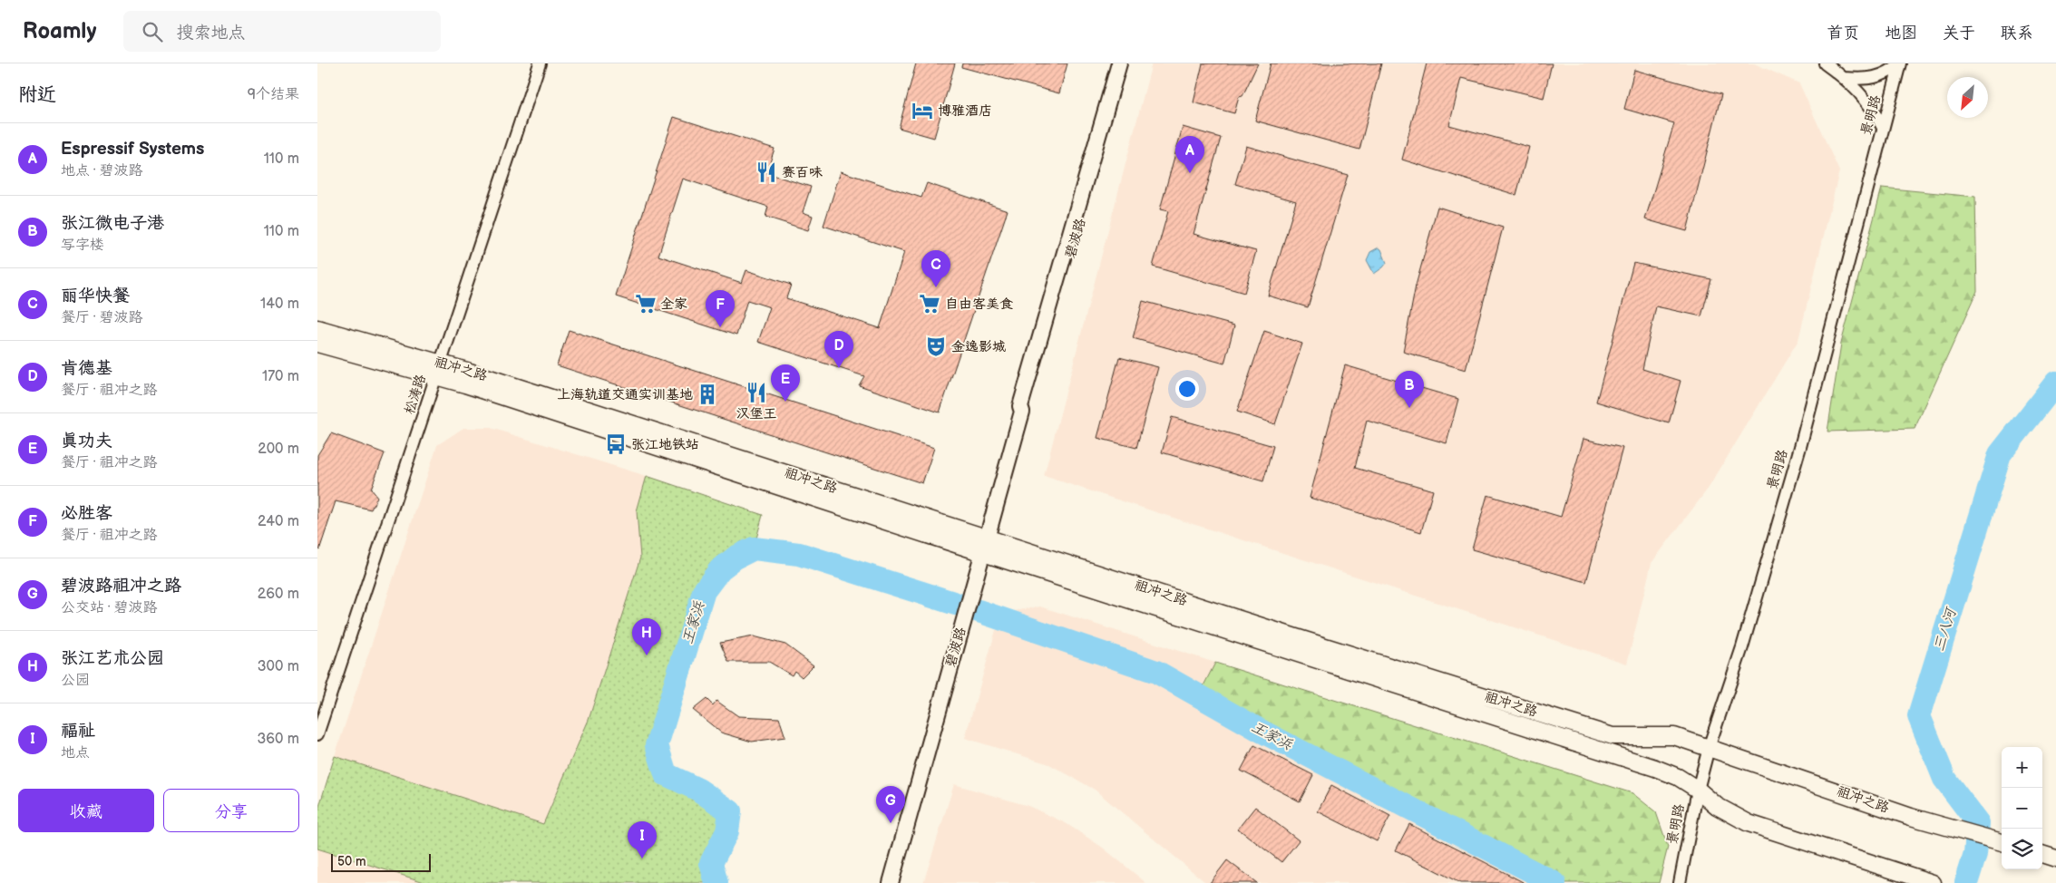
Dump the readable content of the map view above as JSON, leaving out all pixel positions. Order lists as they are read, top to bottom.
{
  "streets": {
    "main road": ["祖冲之路"],
    "street": ["景明路", "碧波路", "松涛路"]
  },
  "crossings": [
    ["景明路", "祖冲之路"],
    ["碧波路", "祖冲之路"],
    ["祖冲之路", "松涛路"]
  ],
  "water": ["王家浜", "三八河"],
  "places": {
    "hotel": ["博雅酒店"],
    "restaurant": ["赛百味", "汉堡王"],
    "supermarket": ["全家", "自由客美食"],
    "theatre": ["金逸影城"],
    "building": ["上海轨道交通实训基地"],
    "bus stop": ["张江地铁站"]
  },
  "scale_bar": "50 m",
  "north": "bottom left",
  "page": {
    "header": "Roamly",
    "search": "搜索地点",
    "nav": [
      "首页",
      "地图",
      "关于",
      "联系"
    ],
    "heading": ["附近", "9个结果"],
    "list": [
      {
        "mark": "A",
        "name": "Espressif Systems",
        "note": "地点 · 碧波路",
        "value": "110 m"
      },
      {
        "mark": "B",
        "name": "张江微电子港",
        "note": "写字楼",
        "value": "110 m"
      },
      {
        "mark": "C",
        "name": "丽华快餐",
        "note": "餐厅 · 碧波路",
        "value": "140 m"
      },
      {
        "mark": "D",
        "name": "肯德基",
        "note": "餐厅 · 祖冲之路",
        "value": "170 m"
      },
      {
        "mark": "E",
        "name": "真功夫",
        "note": "餐厅 · 祖冲之路",
        "value": "200 m"
      },
      {
        "mark": "F",
        "name": "必胜客",
        "note": "餐厅 · 祖冲之路",
        "value": "240 m"
      },
      {
        "mark": "G",
        "name": "碧波路祖冲之路",
        "note": "公交站 · 碧波路",
        "value": "260 m"
      },
      {
        "mark": "H",
        "name": "张江艺术公园",
        "note": "公园",
        "value": "300 m"
      },
      {
        "mark": "I",
        "name": "福祉",
        "note": "地点",
        "value": "360 m"
      }
    ],
    "pins": [
      "A",
      "C",
      "F",
      "D",
      "E",
      "B",
      "H",
      "G",
      "I"
    ],
    "map_buttons": ["+", "−"],
    "buttons": ["收藏", "分享"],
    "scale": "50 m"
  }
}
